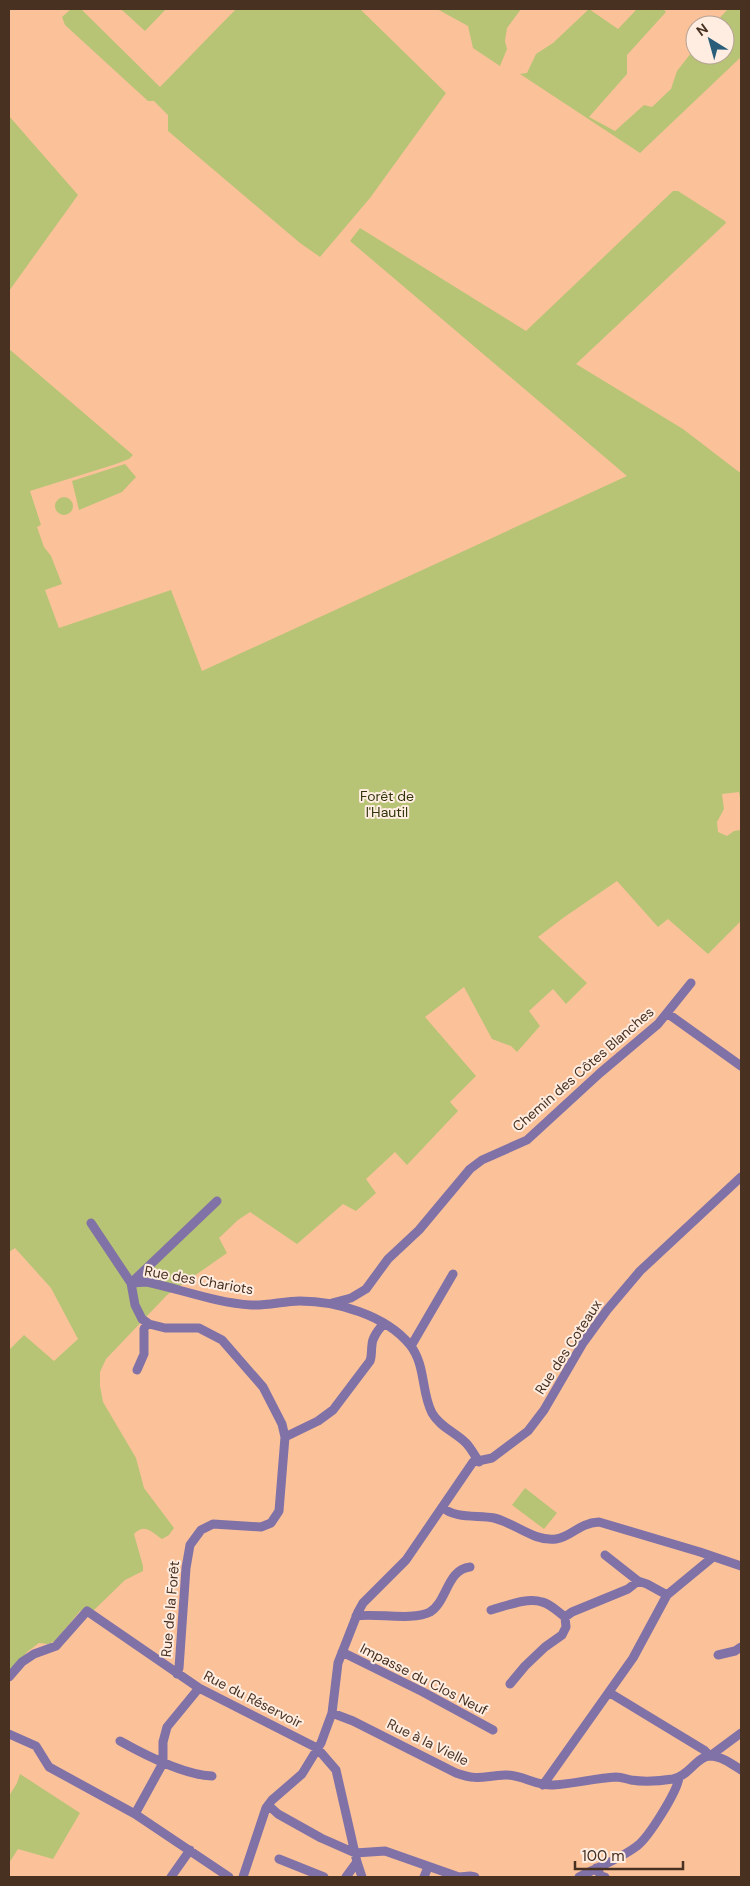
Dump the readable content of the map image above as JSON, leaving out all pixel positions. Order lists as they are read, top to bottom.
{
  "streets": {
    "street": [
      "Chemin des Côtes Blanches",
      "Rue des Chariots",
      "Rue des Coteaux",
      "Rue de la Forêt",
      "Impasse du Clos Neuf",
      "Rue du Réservoir",
      "Rue à la Vielle"
    ]
  },
  "crossings": [
    ["Chemin des Côtes Blanches", "Rue des Chariots"],
    ["Rue des Chariots", "Rue des Coteaux"],
    ["Rue de la Forêt", "Rue du Réservoir"]
  ],
  "parks": ["Forêt de l'Hautil"],
  "scale_bar": "100 m",
  "north": "top left"
}
